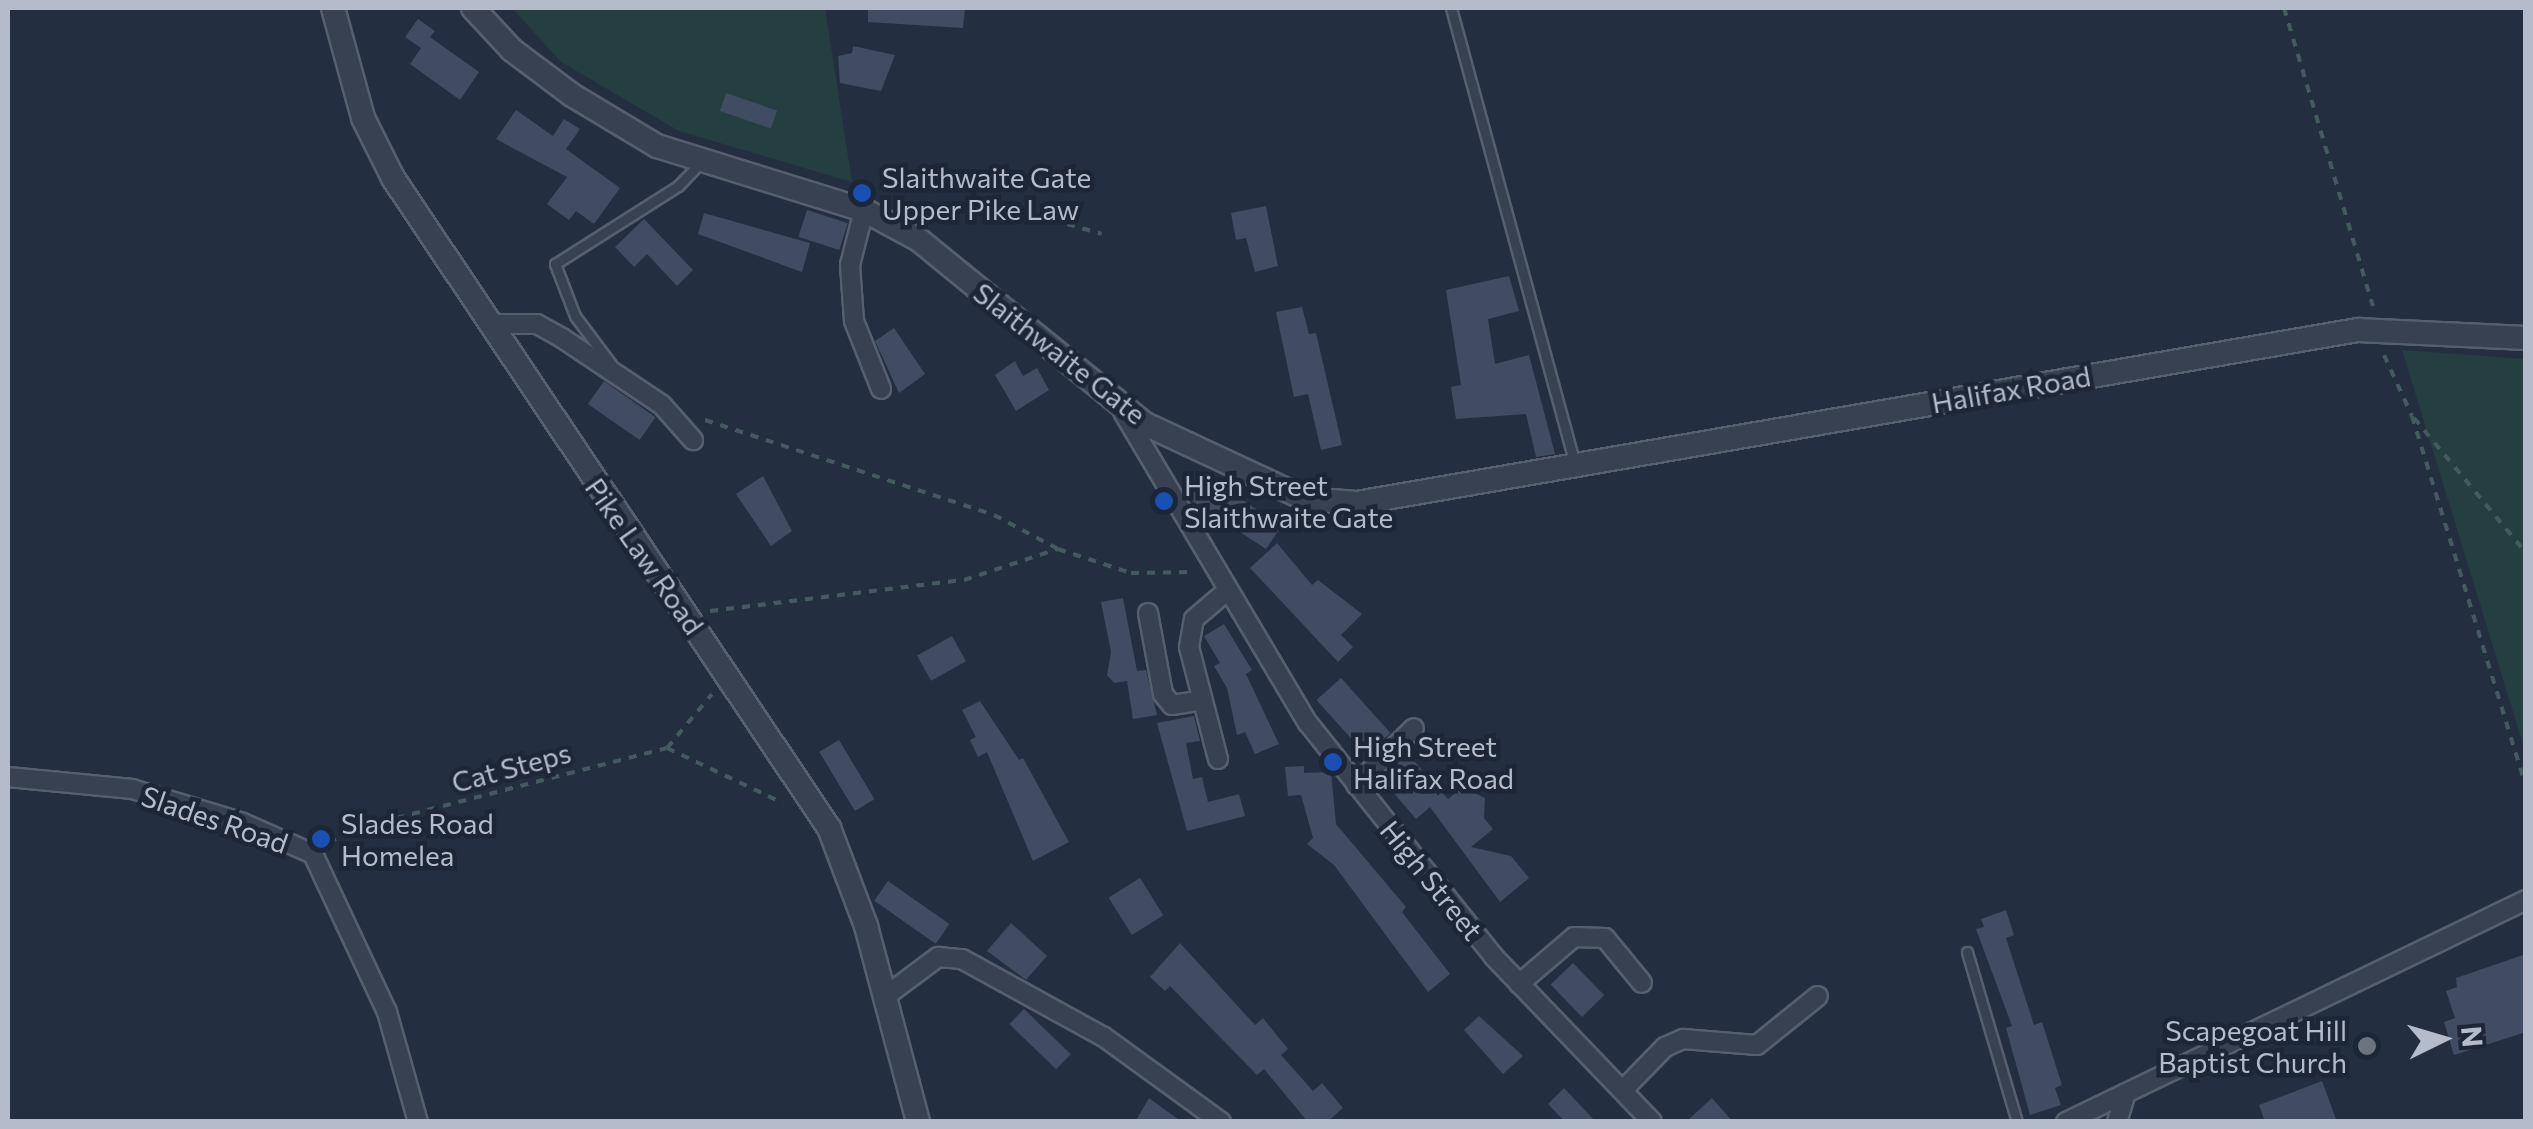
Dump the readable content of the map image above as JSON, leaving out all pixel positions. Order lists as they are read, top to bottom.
{
  "streets": {
    "street": [
      "Slaithwaite Gate",
      "Halifax Road",
      "Pike Law Road",
      "Slades Road",
      "High Street"
    ],
    "path": ["Cat Steps"]
  },
  "crossings": [
    ["Slaithwaite Gate", "Halifax Road"],
    ["Slaithwaite Gate", "High Street"],
    ["Cat Steps", "Slades Road"]
  ],
  "places": [
    "Slaithwaite Gate Upper Pike Law",
    "High Street Slaithwaite Gate",
    "High Street Halifax Road",
    "Slades Road Homelea",
    "Scapegoat Hill Baptist Church"
  ],
  "north": "right"
}
